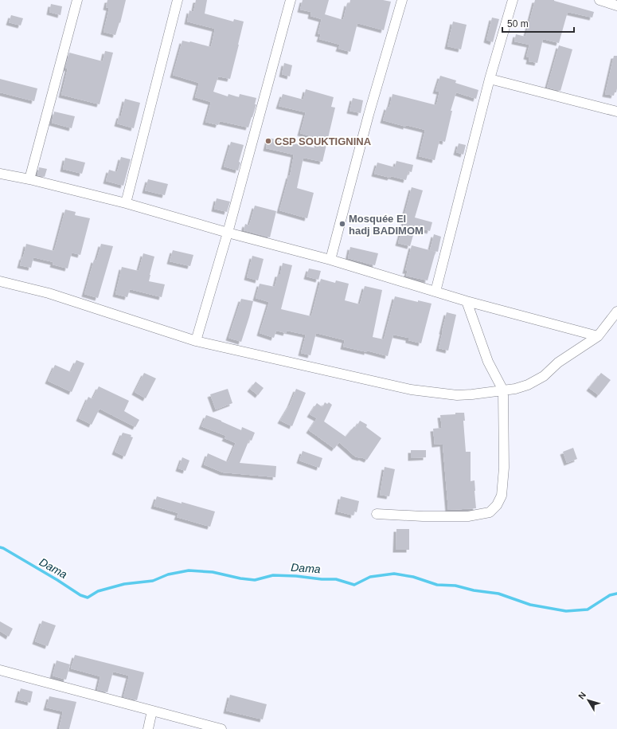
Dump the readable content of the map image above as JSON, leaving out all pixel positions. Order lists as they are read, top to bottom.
{
  "water": ["Dama"],
  "places": ["CSP SOUKTIGNINA", "Mosquée El hadj BADIMOM"],
  "scale_bar": "50 m",
  "north": "top left"
}
